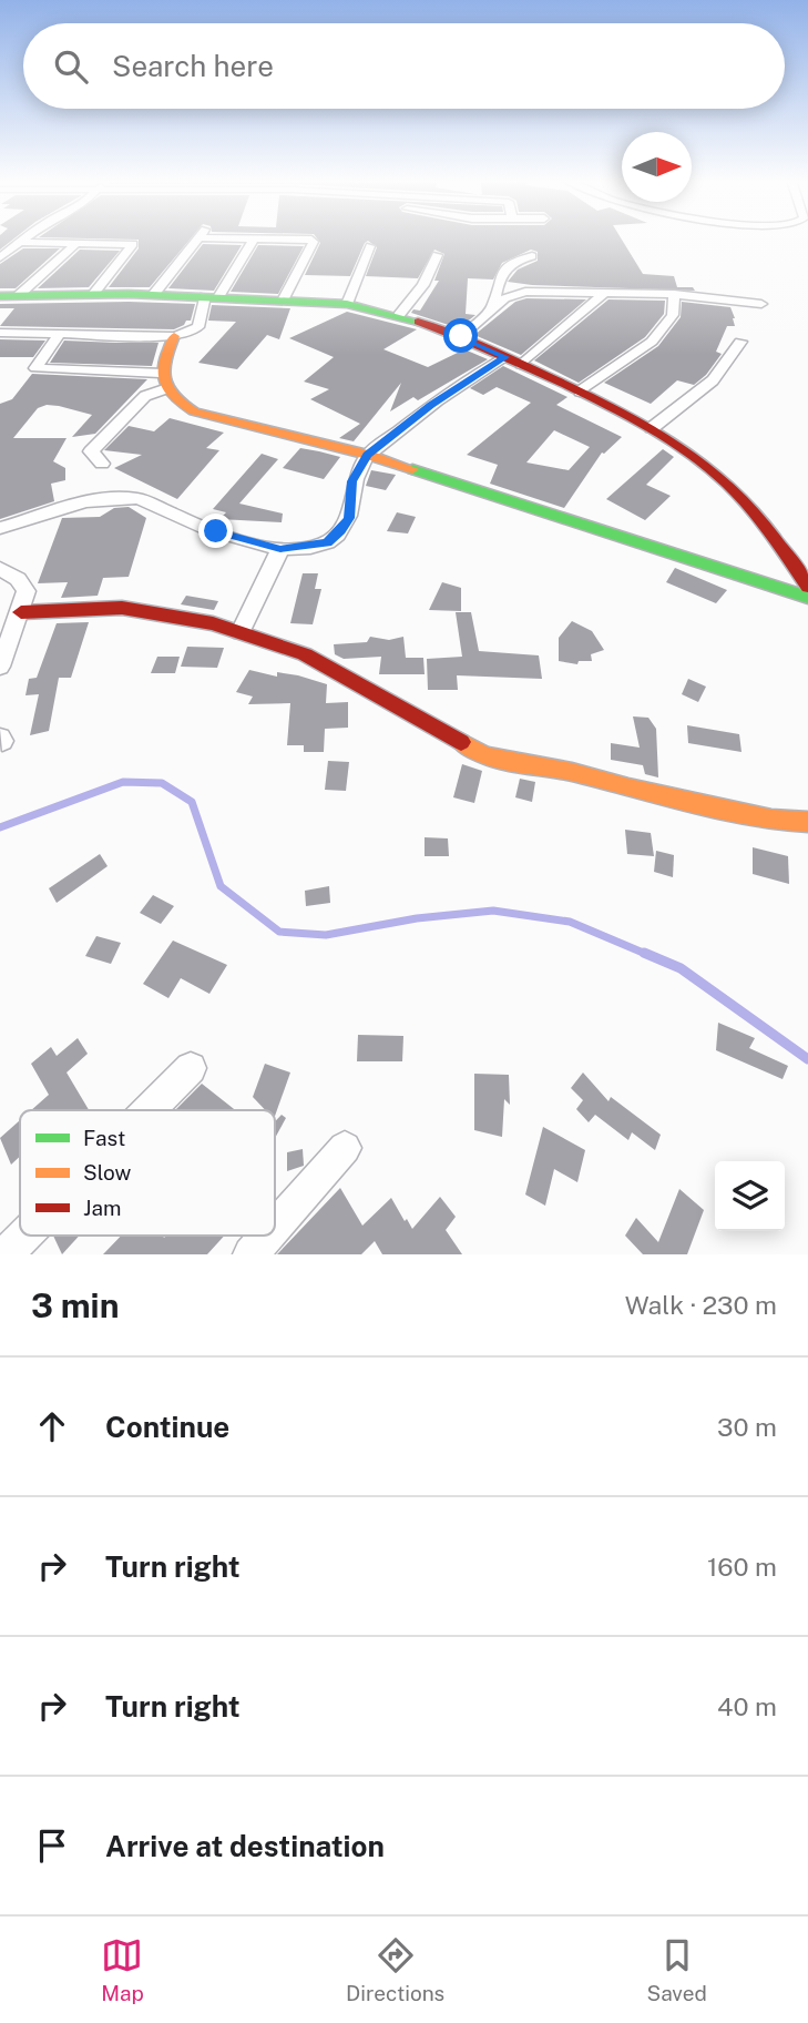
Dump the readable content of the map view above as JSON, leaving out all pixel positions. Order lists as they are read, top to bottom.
{
  "legend": ["Fast", "Slow", "Jam"],
  "north": "right",
  "page": {
    "search": "Search here",
    "heading": ["3 min", "Walk · 230 m"],
    "list": [
      ["Continue", "30 m"],
      ["Turn right", "160 m"],
      ["Turn right", "40 m"],
      "Arrive at destination"
    ],
    "nav": ["Map", "Directions", "Saved"]
  }
}
